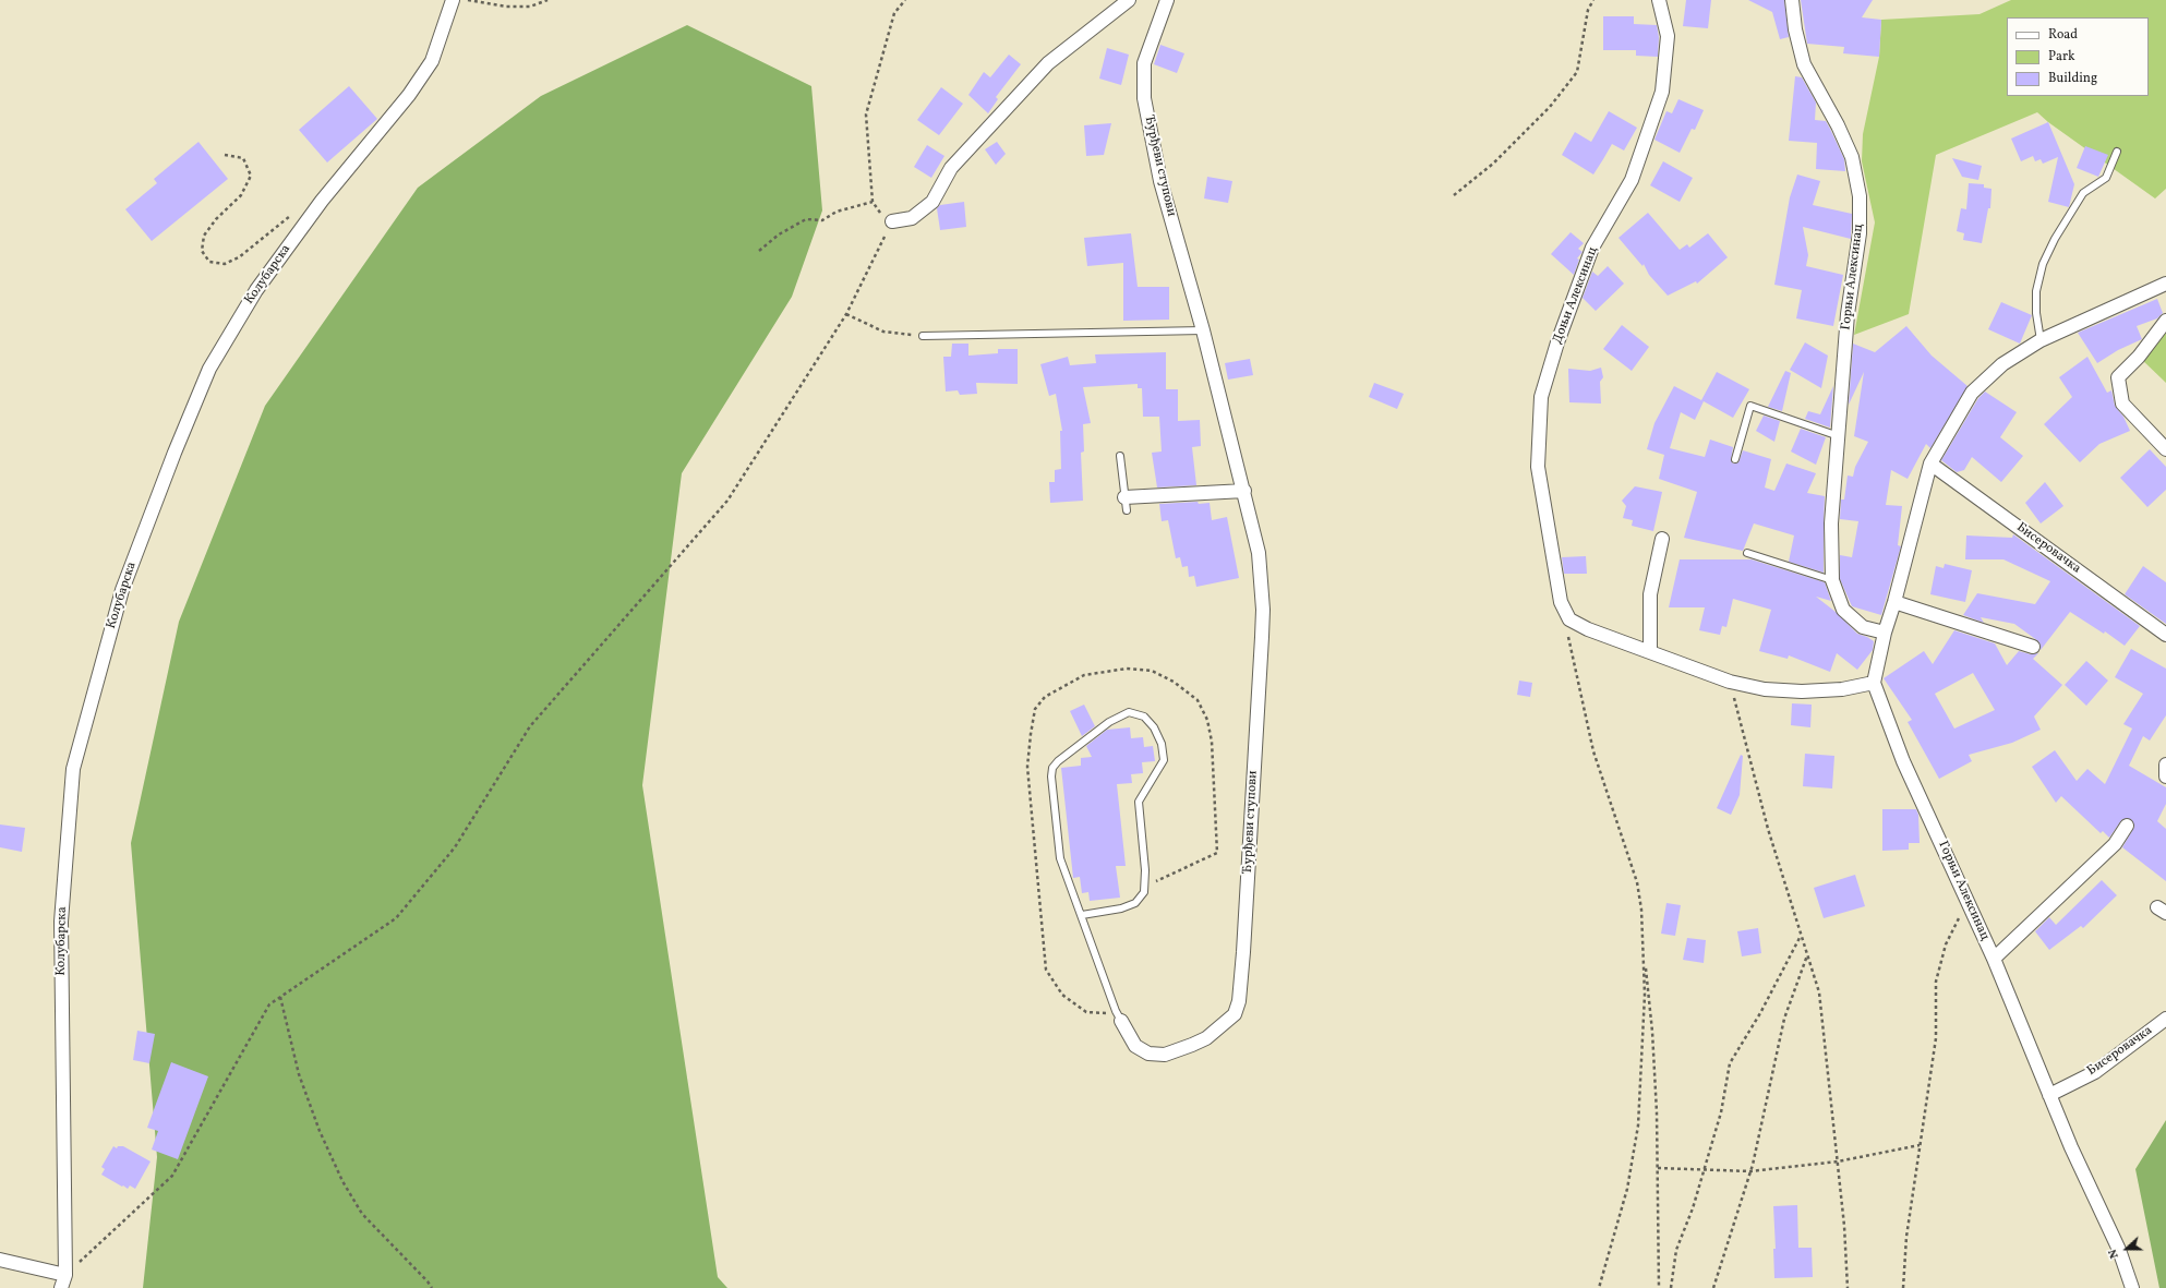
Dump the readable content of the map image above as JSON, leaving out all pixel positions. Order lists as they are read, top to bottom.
{
  "streets": {
    "street": [
      "Ђурђеви ступови",
      "Колубарска",
      "Горњи Алексинац",
      "Доњи Алексинац",
      "Бисеровачка"
    ]
  },
  "crossings": [
    ["Горњи Алексинац", "Доњи Алексинац"],
    ["Горњи Алексинац", "Бисеровачка"]
  ],
  "legend": ["Road", "Park", "Building"],
  "north": "left"
}
